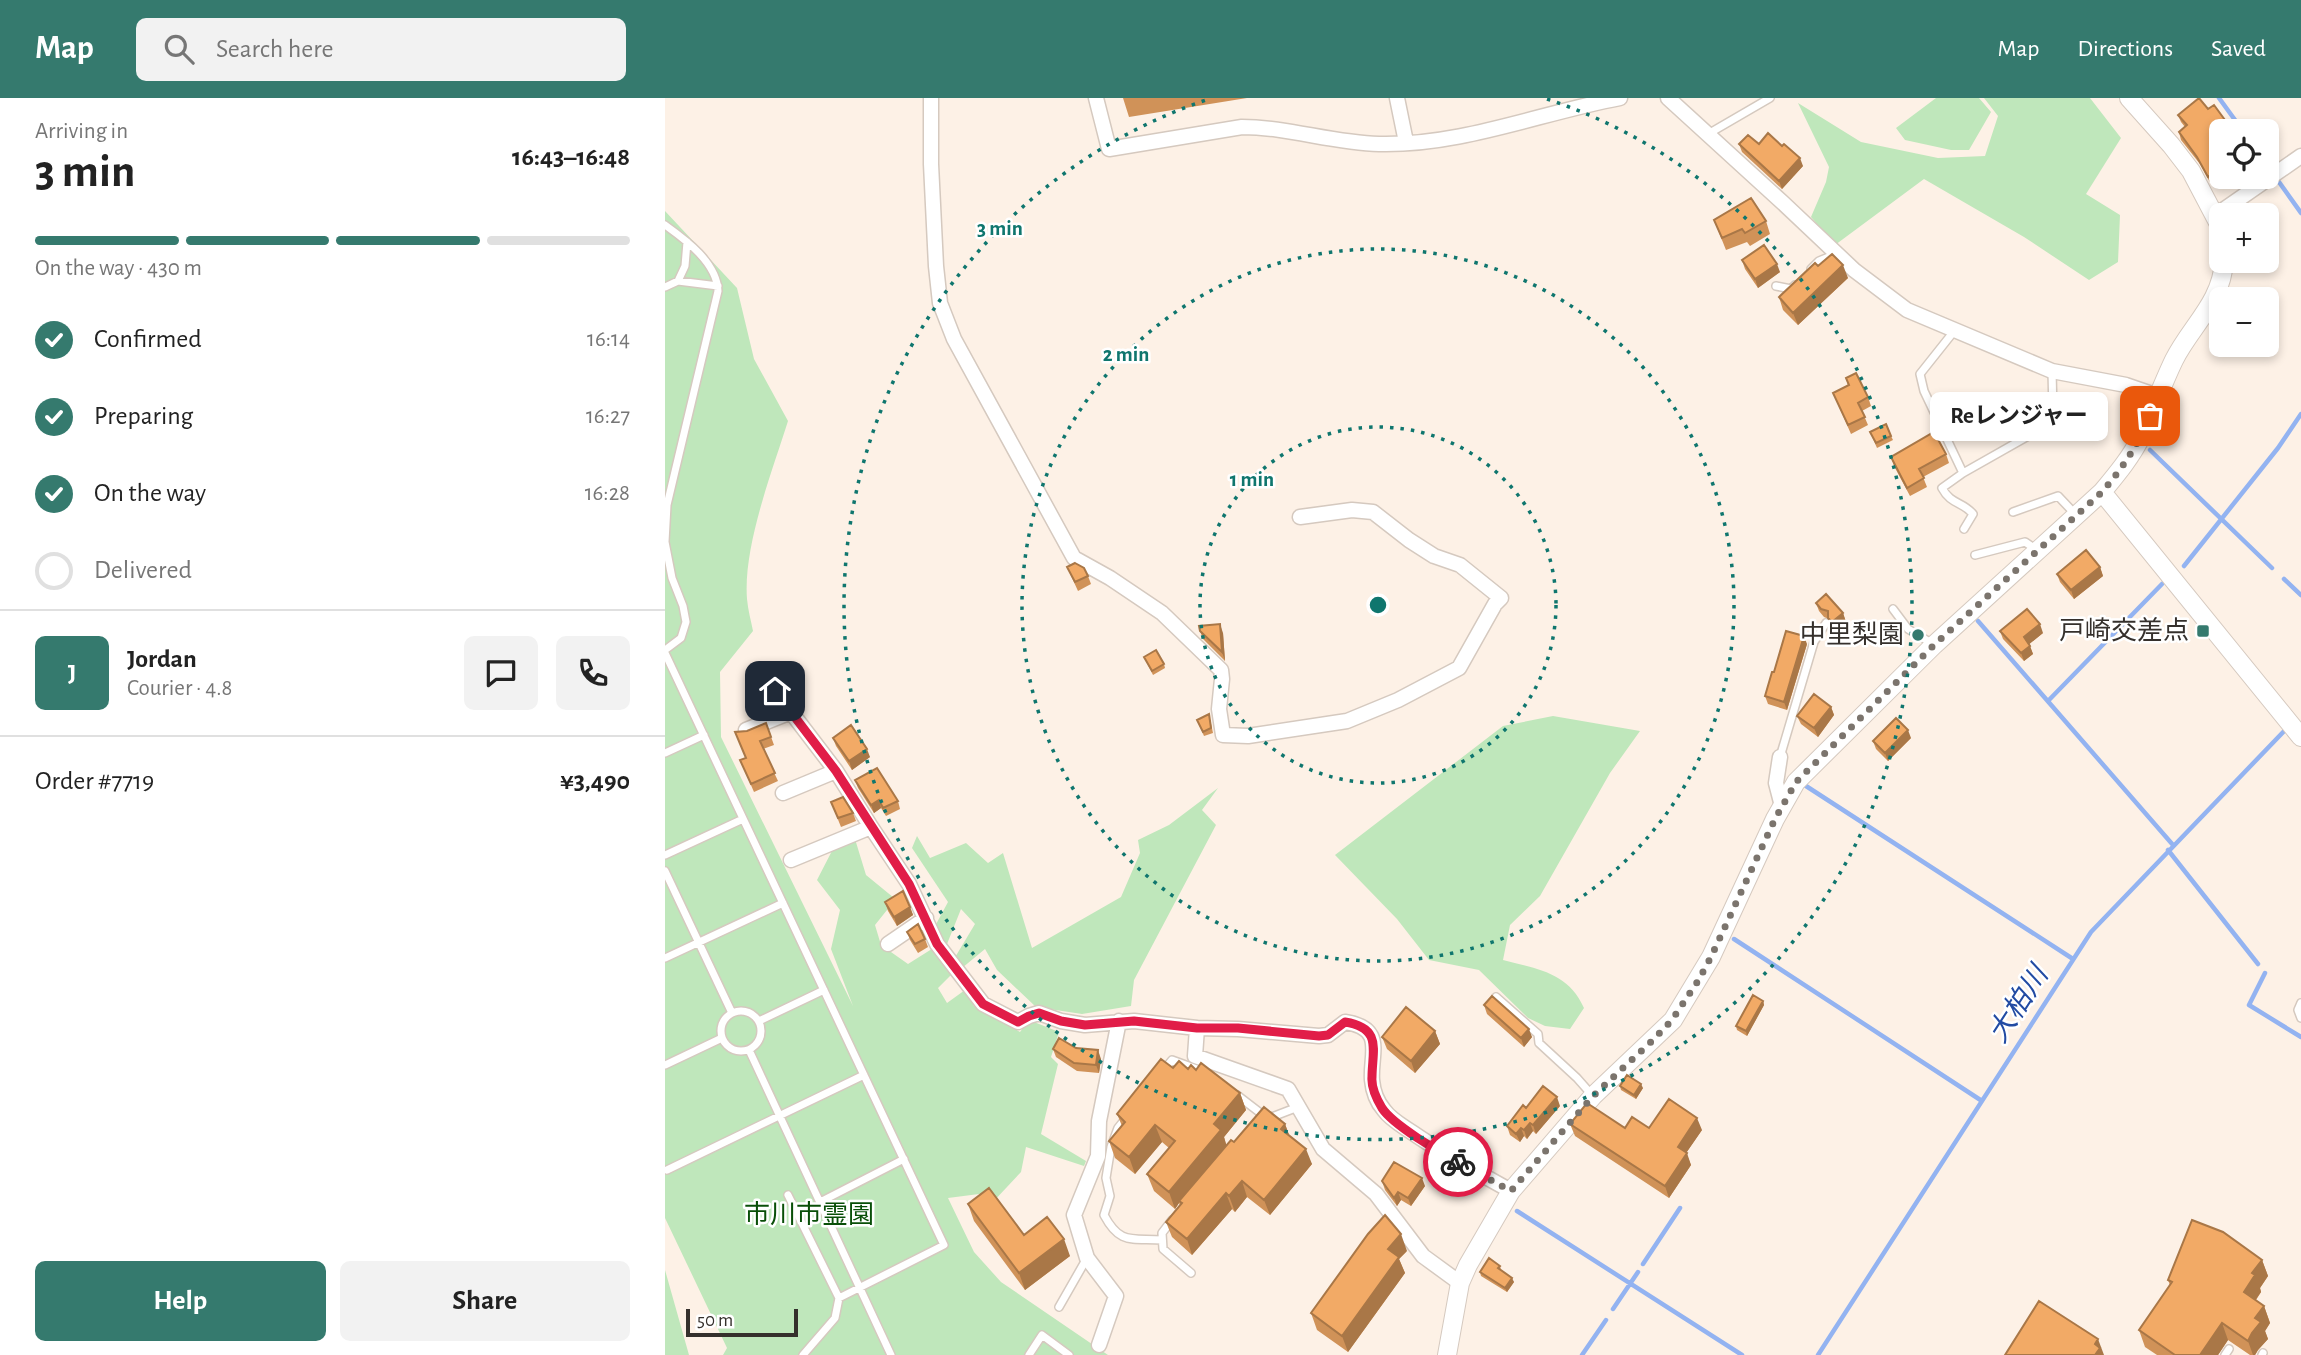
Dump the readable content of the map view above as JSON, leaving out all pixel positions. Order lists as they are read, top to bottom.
{
  "water": ["大柏川"],
  "parks": ["市川市霊園"],
  "places": {
    "other": ["Reレンジャー", "中里梨園"],
    "transit": ["戸崎交差点"]
  },
  "scale_bar": "50 m",
  "page": {
    "header": "Map",
    "search": "Search here",
    "nav": ["Map", "Directions", "Saved"],
    "heading": ["3 min", "Arriving in", "16:43–16:48"],
    "panel": [
      "Jordan",
      "Courier · 4.8",
      "Order #7719",
      "¥3,490"
    ],
    "map_buttons": ["+", "−"],
    "bar": "On the way · 430 m",
    "list": [
      ["Confirmed", "16:14"],
      ["Preparing", "16:27"],
      ["On the way", "16:28"],
      "Delivered"
    ],
    "bubble": "Reレンジャー",
    "round": "J",
    "buttons": ["Help", "Share"],
    "scale": "50 m"
  },
  "rings": ["3 min", "2 min", "1 min"]
}
